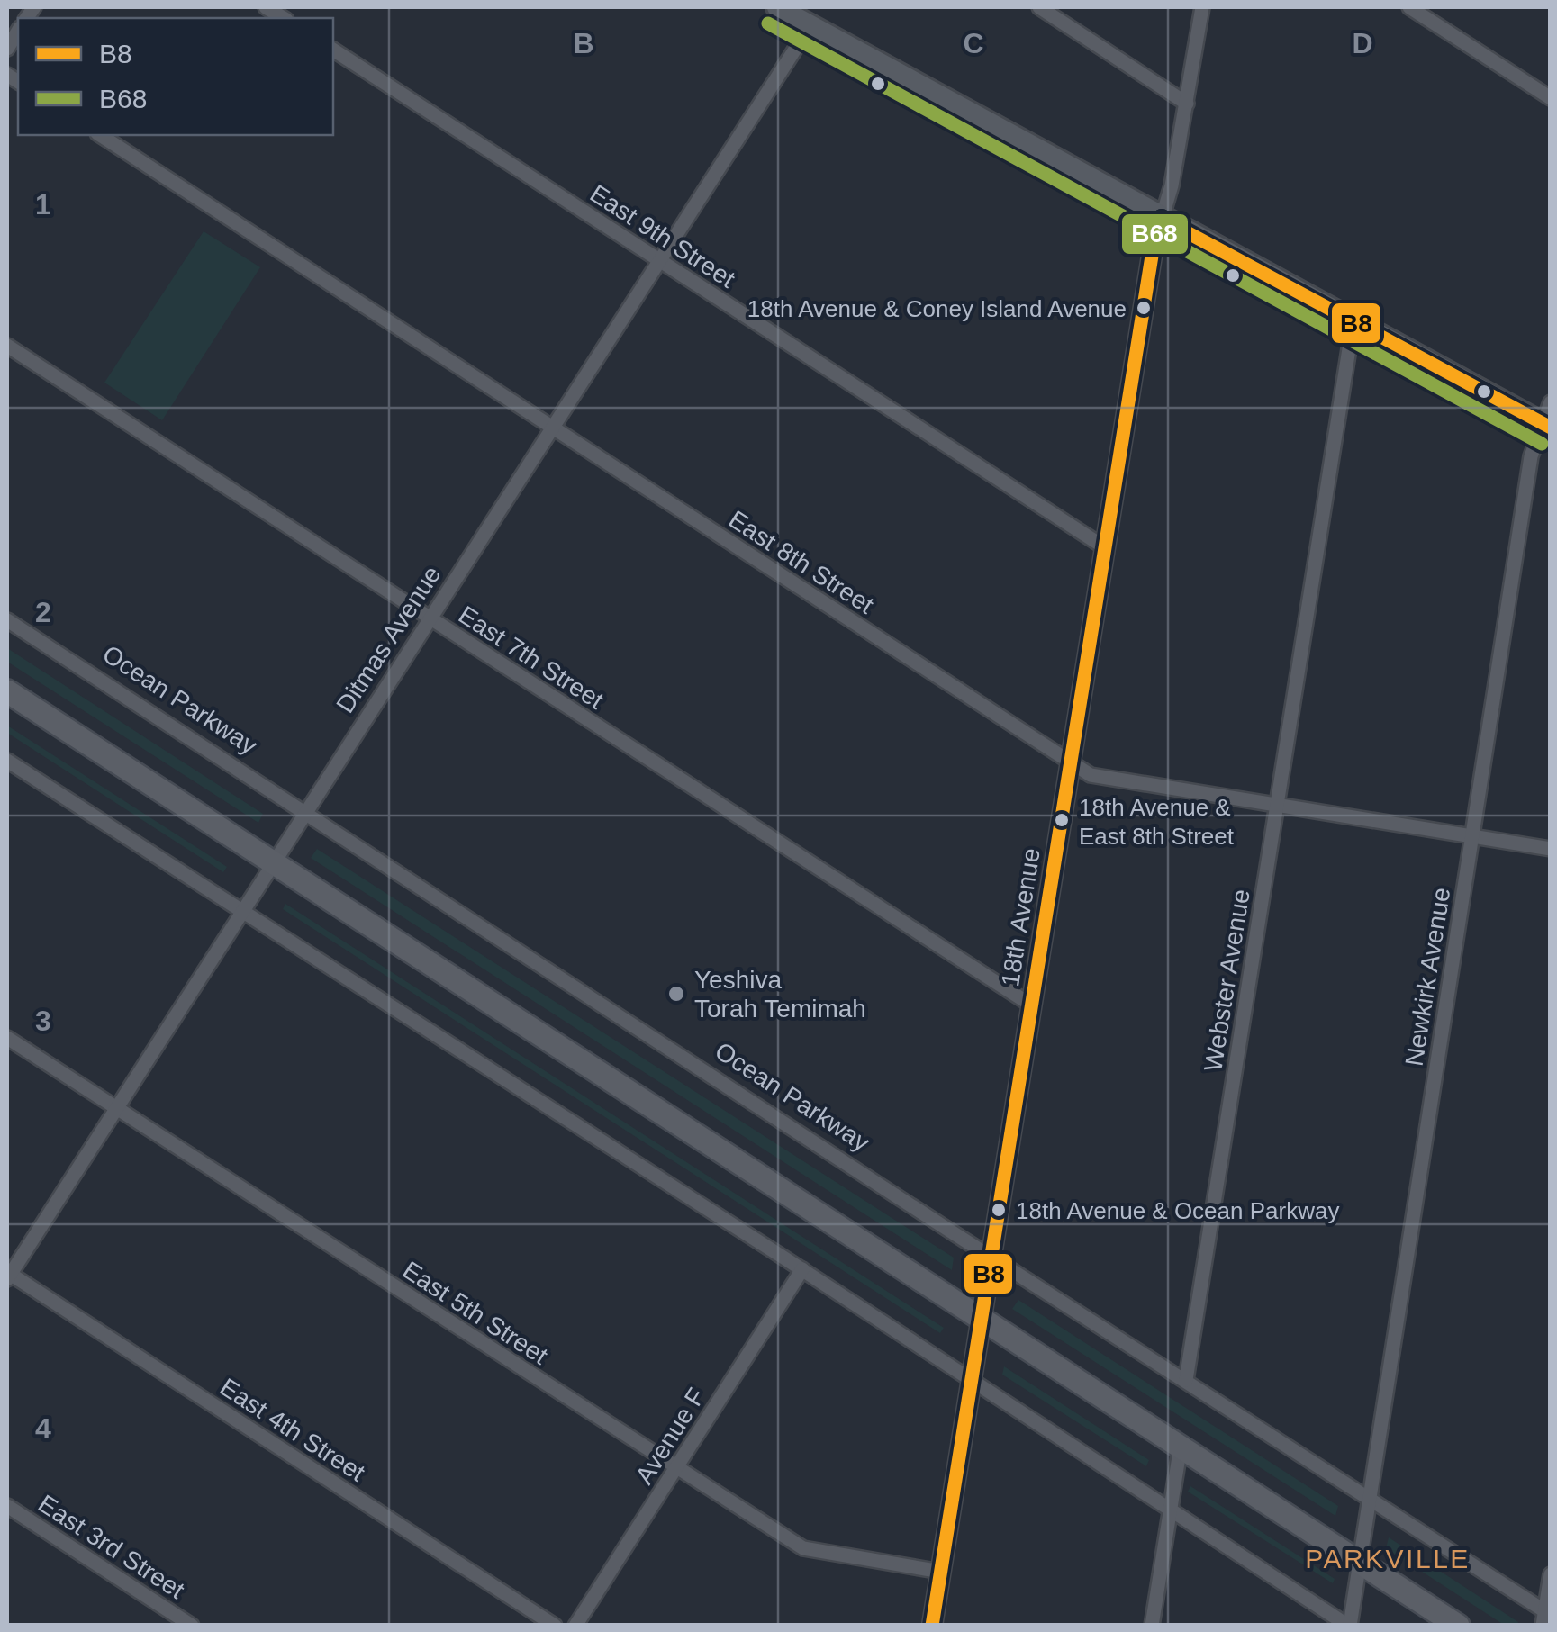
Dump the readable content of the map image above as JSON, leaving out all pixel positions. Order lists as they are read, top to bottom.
{
  "streets": {
    "street": [
      "East 9th Street",
      "East 8th Street",
      "Ditmas Avenue",
      "East 7th Street",
      "Ocean Parkway",
      "18th Avenue",
      "Newkirk Avenue",
      "Webster Avenue",
      "East 5th Street",
      "East 4th Street",
      "Avenue F",
      "East 3rd Street"
    ]
  },
  "crossings": [
    ["East 9th Street", "Ditmas Avenue"],
    ["East 9th Street", "18th Avenue"],
    ["East 8th Street", "Ditmas Avenue"],
    ["East 8th Street", "18th Avenue"],
    ["East 8th Street", "Newkirk Avenue"],
    ["East 8th Street", "Webster Avenue"],
    ["Ditmas Avenue", "East 7th Street"],
    ["Ditmas Avenue", "Ocean Parkway"],
    ["Ditmas Avenue", "East 5th Street"],
    ["Ditmas Avenue", "East 4th Street"],
    ["East 7th Street", "18th Avenue"],
    ["Ocean Parkway", "18th Avenue"],
    ["Ocean Parkway", "Newkirk Avenue"],
    ["Ocean Parkway", "Webster Avenue"],
    ["18th Avenue", "East 5th Street"],
    ["East 5th Street", "Avenue F"]
  ],
  "districts": ["PARKVILLE"],
  "places": [
    "18th Avenue & Coney Island Avenue",
    "18th Avenue & East 8th Street",
    "Yeshiva Torah Temimah",
    "18th Avenue & Ocean Parkway"
  ],
  "lines": ["transit line B68", "transit line B8"],
  "legend": ["B8", "B68"],
  "grid": {
    "columns": ["B", "C", "D"],
    "rows": [
      "1",
      "2",
      "3",
      "4"
    ]
  }
}
